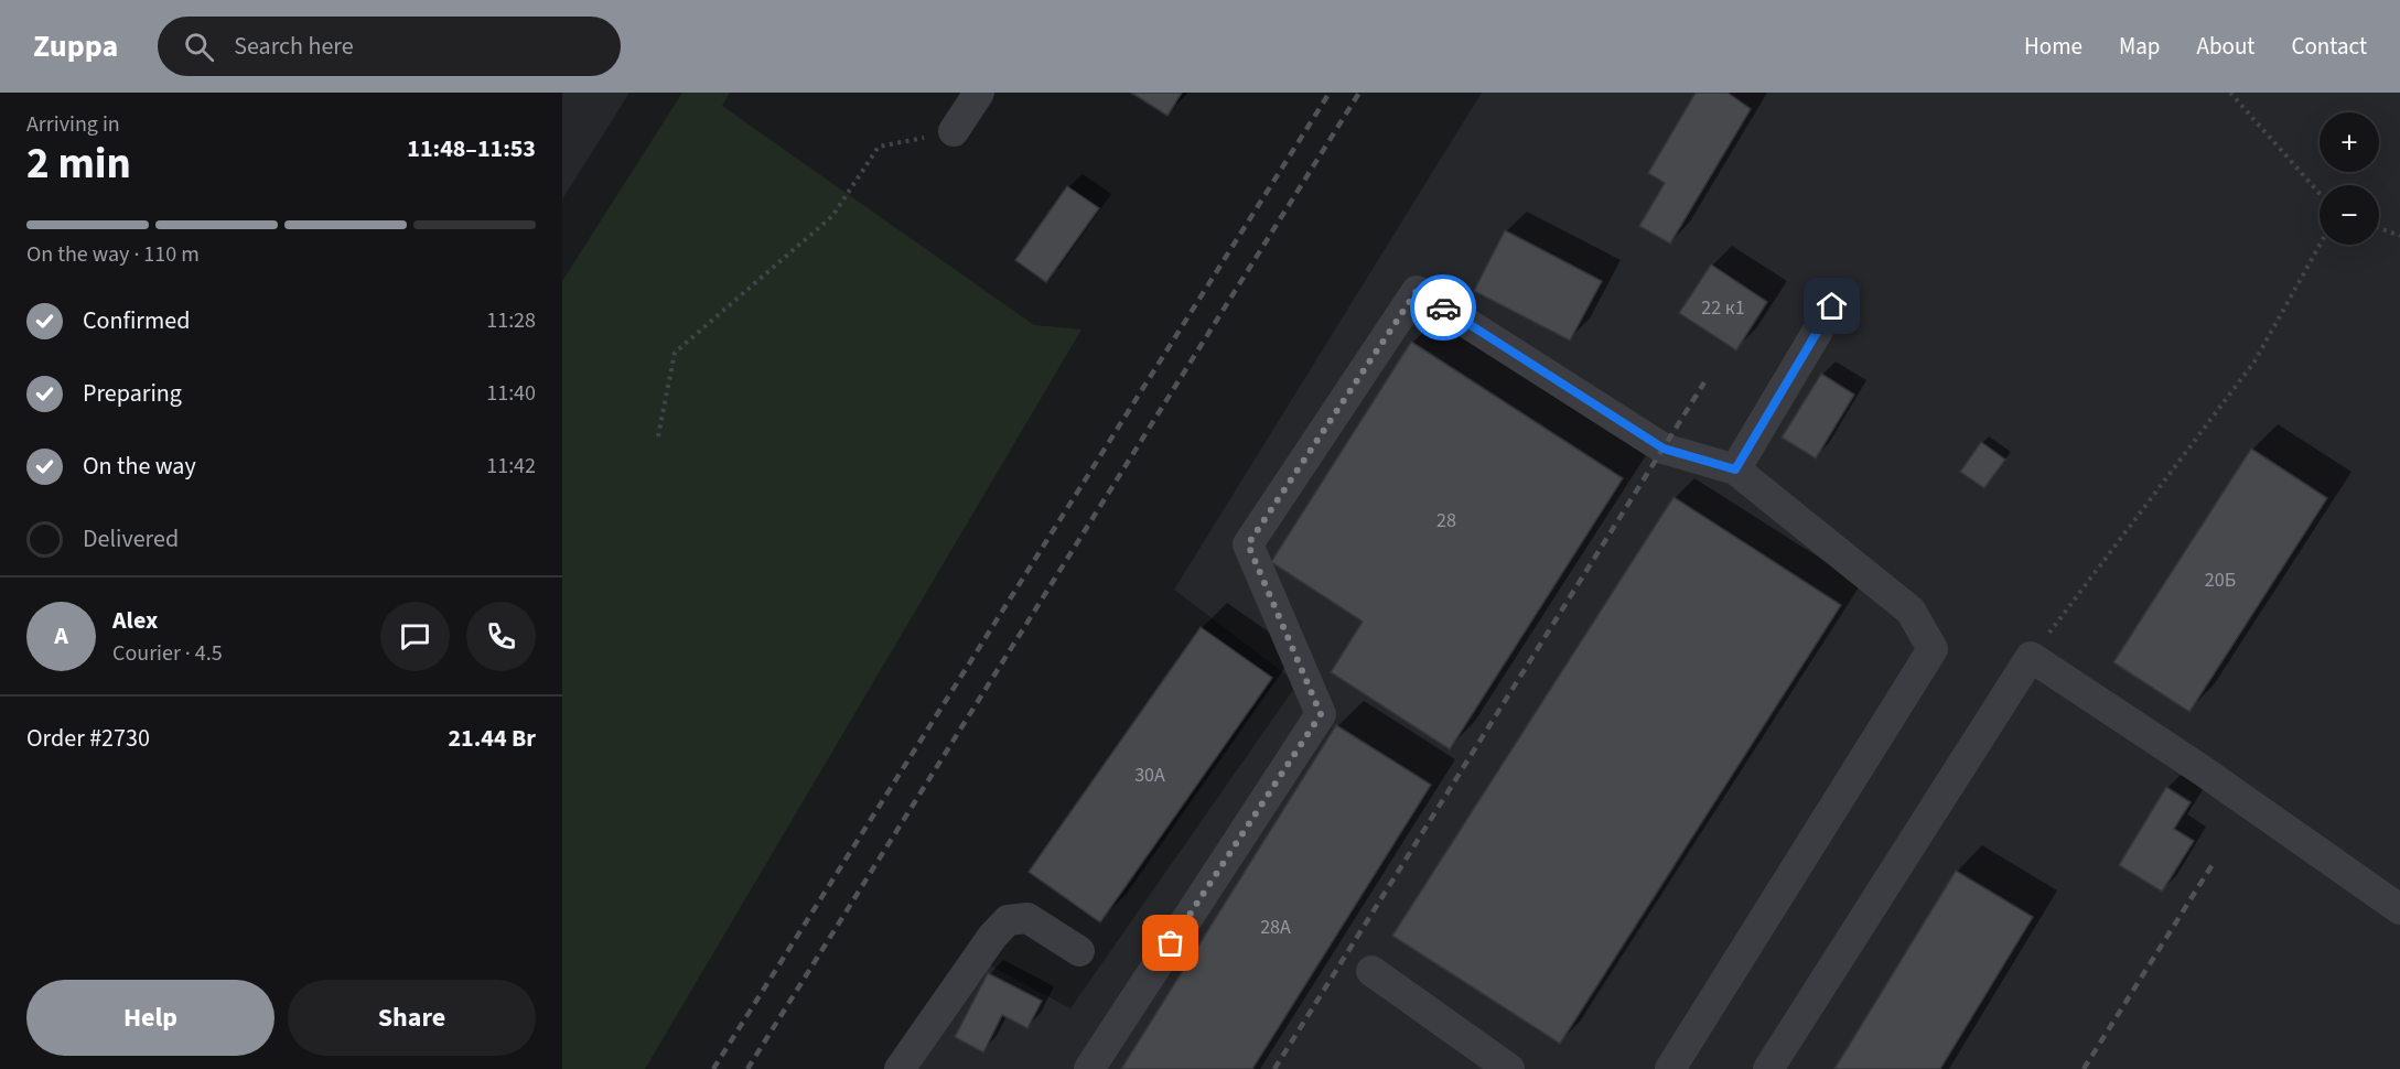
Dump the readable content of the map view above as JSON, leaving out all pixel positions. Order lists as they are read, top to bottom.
{
  "house_numbers": [
    "22 к1",
    "28",
    "20Б",
    "30А",
    "28А"
  ],
  "page": {
    "header": "Zuppa",
    "search": "Search here",
    "nav": [
      "Home",
      "Map",
      "About",
      "Contact"
    ],
    "heading": ["2 min", "Arriving in", "11:48–11:53"],
    "panel": [
      "Alex",
      "Courier · 4.5",
      "Order #2730",
      "21.44 Br"
    ],
    "map_buttons": ["+", "−"],
    "bar": "On the way · 110 m",
    "list": [
      ["Confirmed", "11:28"],
      ["Preparing", "11:40"],
      ["On the way", "11:42"],
      "Delivered"
    ],
    "round": "A",
    "buttons": ["Help", "Share"]
  }
}
